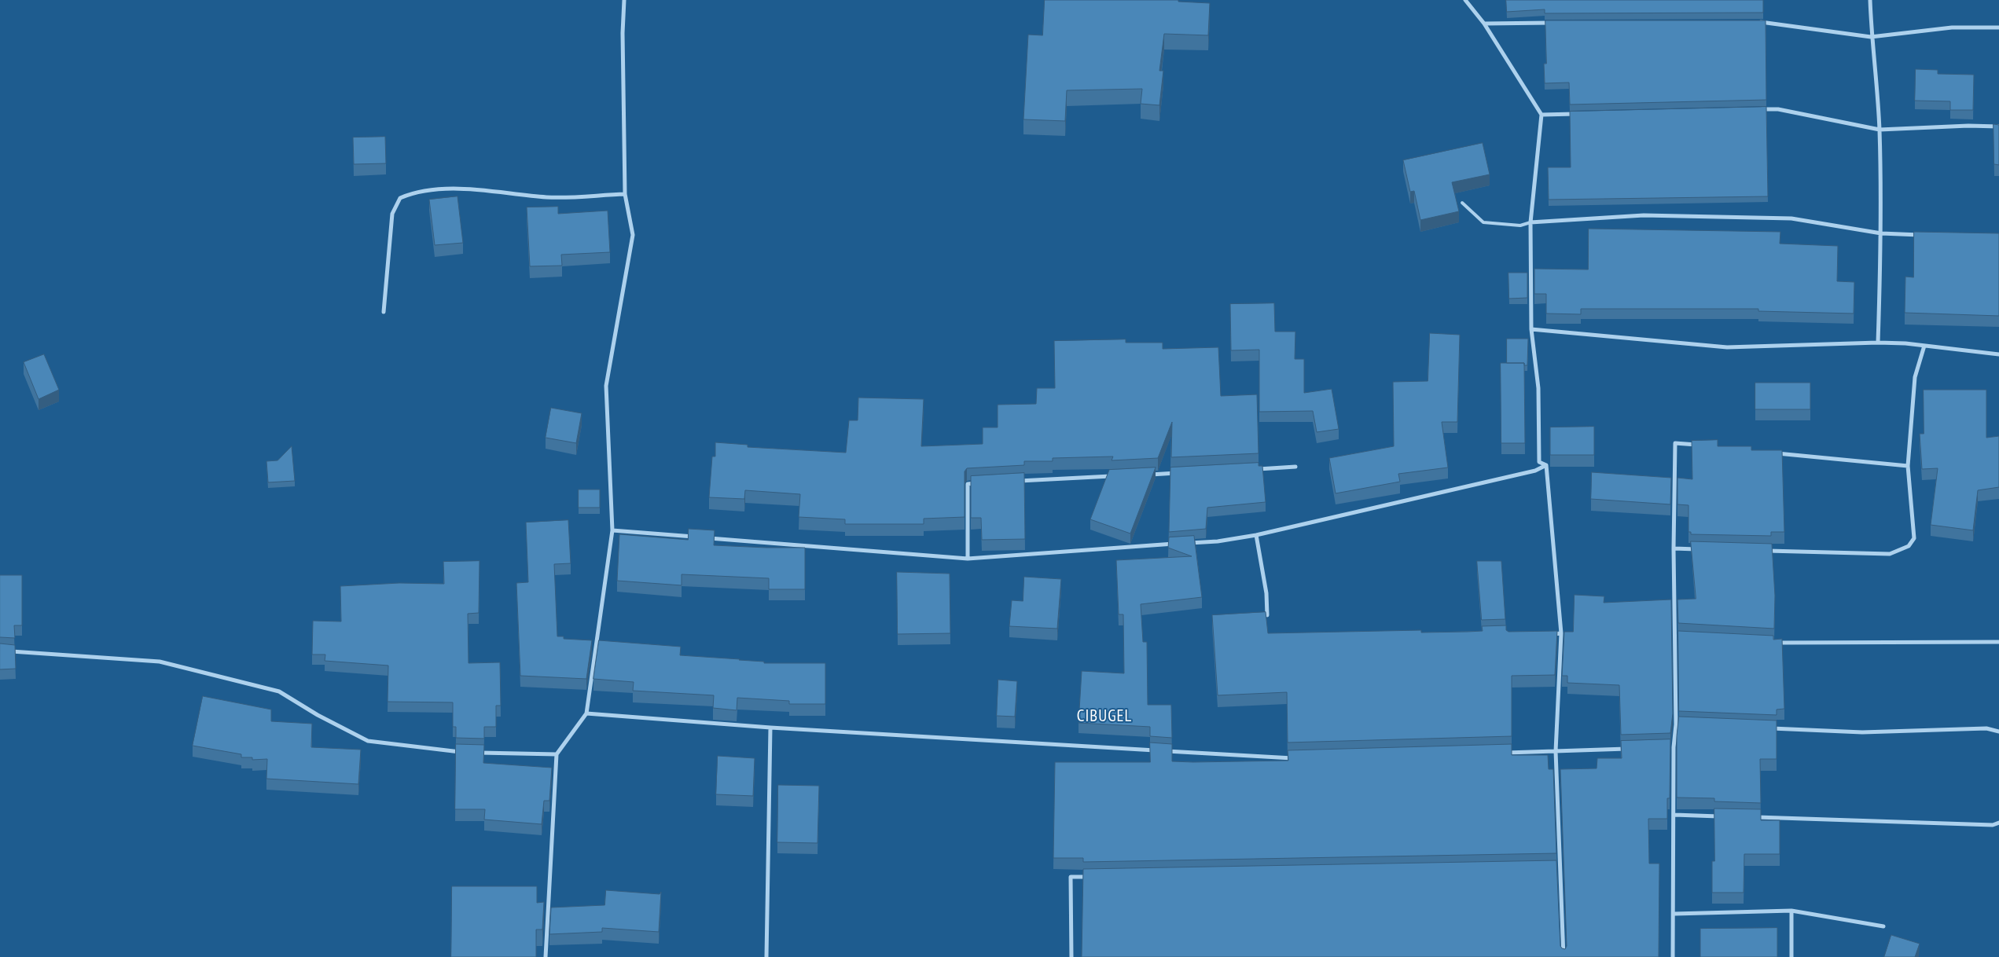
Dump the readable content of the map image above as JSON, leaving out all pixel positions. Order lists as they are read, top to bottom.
{
  "districts": ["CIBUGEL"]
}
